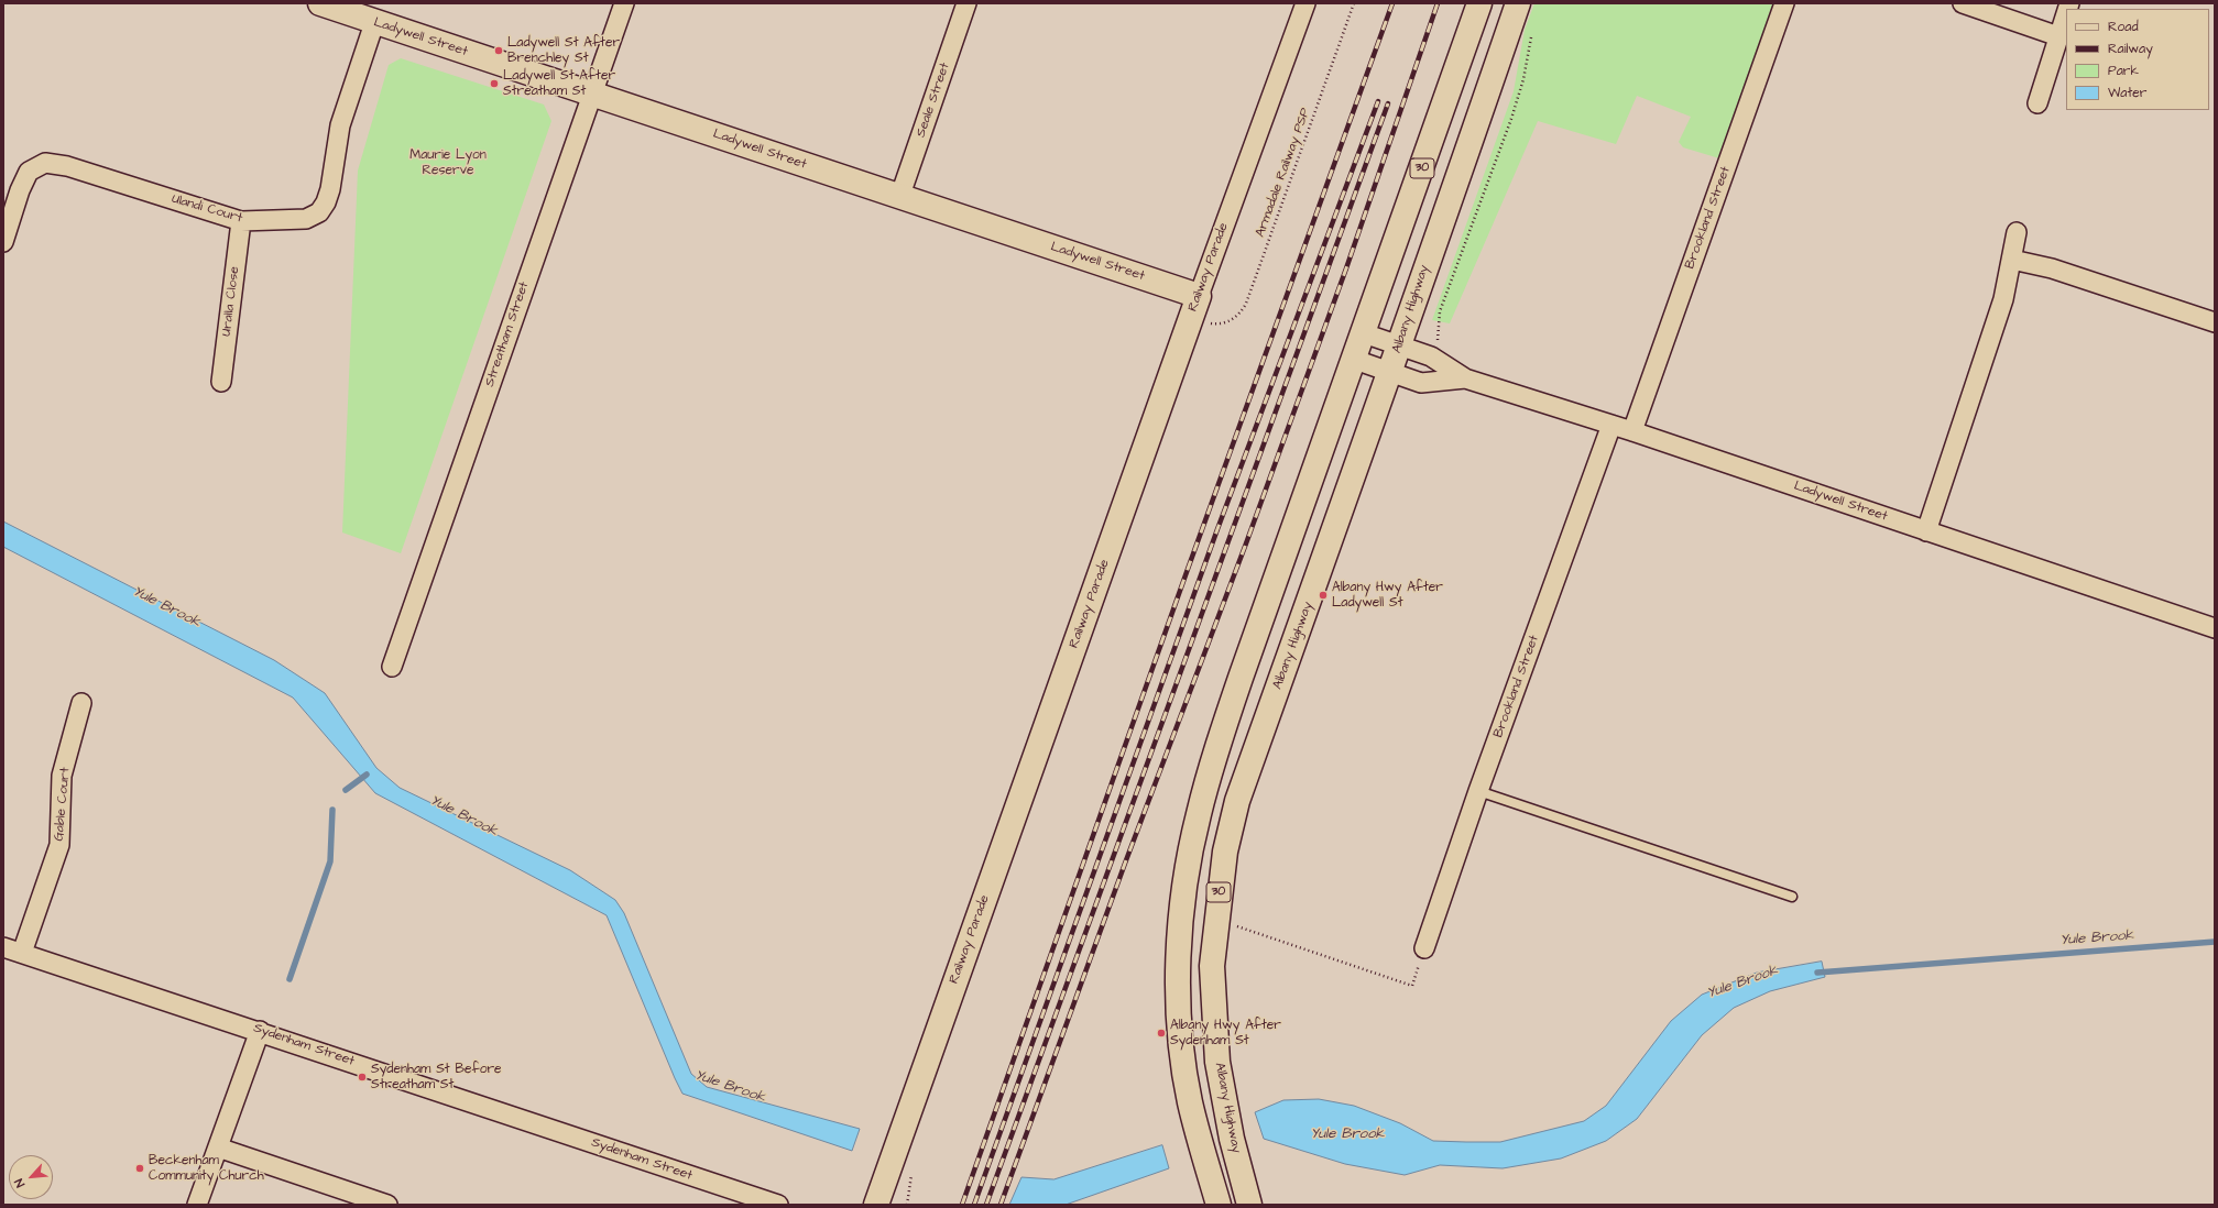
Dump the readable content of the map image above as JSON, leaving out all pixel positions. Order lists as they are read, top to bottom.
{
  "streets": {
    "main road": [
      "Ladywell Street",
      "30",
      "Railway Parade",
      "Albany Highway"
    ],
    "street": [
      "Seale Street",
      "Ulandi Court",
      "Brookland Street",
      "Uralla Close",
      "Streatham Street",
      "Gable Court",
      "Sydenham Street"
    ],
    "path": ["Armadale Railway PSP"]
  },
  "crossings": [
    ["Ladywell Street", "Seale Street"],
    ["Ladywell Street", "30"],
    ["Ladywell Street", "Ulandi Court"],
    ["Ladywell Street", "Brookland Street"],
    ["Ladywell Street", "Railway Parade"],
    ["Ladywell Street", "Albany Highway"],
    ["Ladywell Street", "Streatham Street"],
    ["Ulandi Court", "Uralla Close"],
    ["Gable Court", "Sydenham Street"]
  ],
  "water": ["Yule Brook"],
  "parks": ["Maurie Lyon Reserve"],
  "places": [
    "Ladywell St After Brenchley St",
    "Ladywell St After Streatham St",
    "Albany Hwy After Ladywell St",
    "Albany Hwy After Sydenham St",
    "Sydenham St Before Streatham St",
    "Beckenham Community Church"
  ],
  "legend": [
    "Road",
    "Railway",
    "Park",
    "Water"
  ],
  "north": "bottom left"
}
